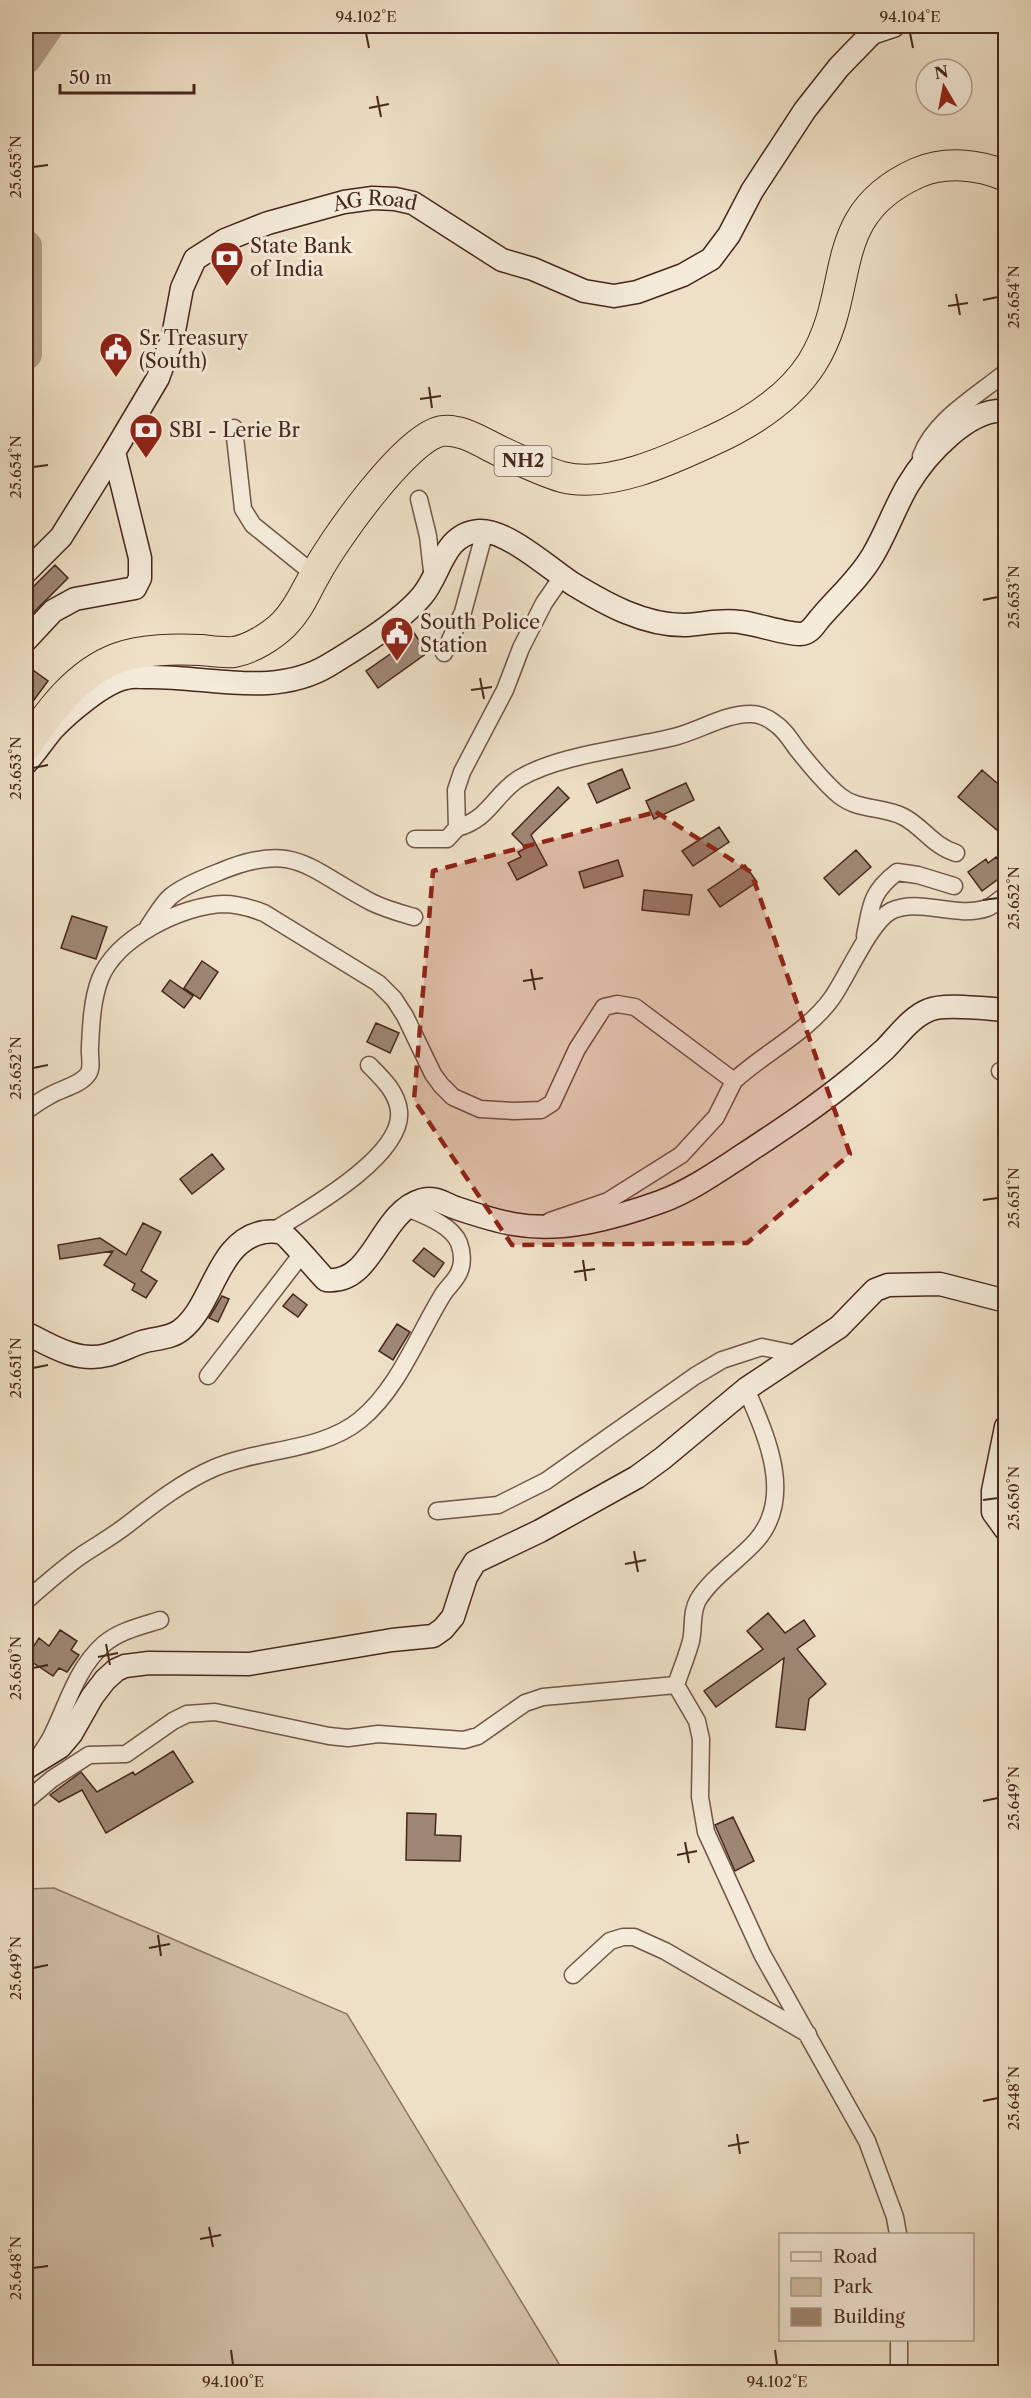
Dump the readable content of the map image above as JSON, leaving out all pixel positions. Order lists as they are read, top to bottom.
{
  "streets": {
    "highway": ["NH2"],
    "street": ["AG Road"]
  },
  "places": {
    "bank": ["State Bank of India", "SBI - Lerie Br"],
    "public building": ["Sr Treasury (South)", "South Police Station"]
  },
  "legend": ["Road", "Park", "Building"],
  "scale_bar": "50 m",
  "north": "top",
  "coordinates": [
    "94.102°E",
    "94.104°E",
    "25.655°N",
    "25.654°N",
    "25.653°N",
    "25.652°N",
    "25.651°N",
    "25.650°N",
    "25.649°N",
    "25.648°N",
    "94.100°E"
  ]
}
